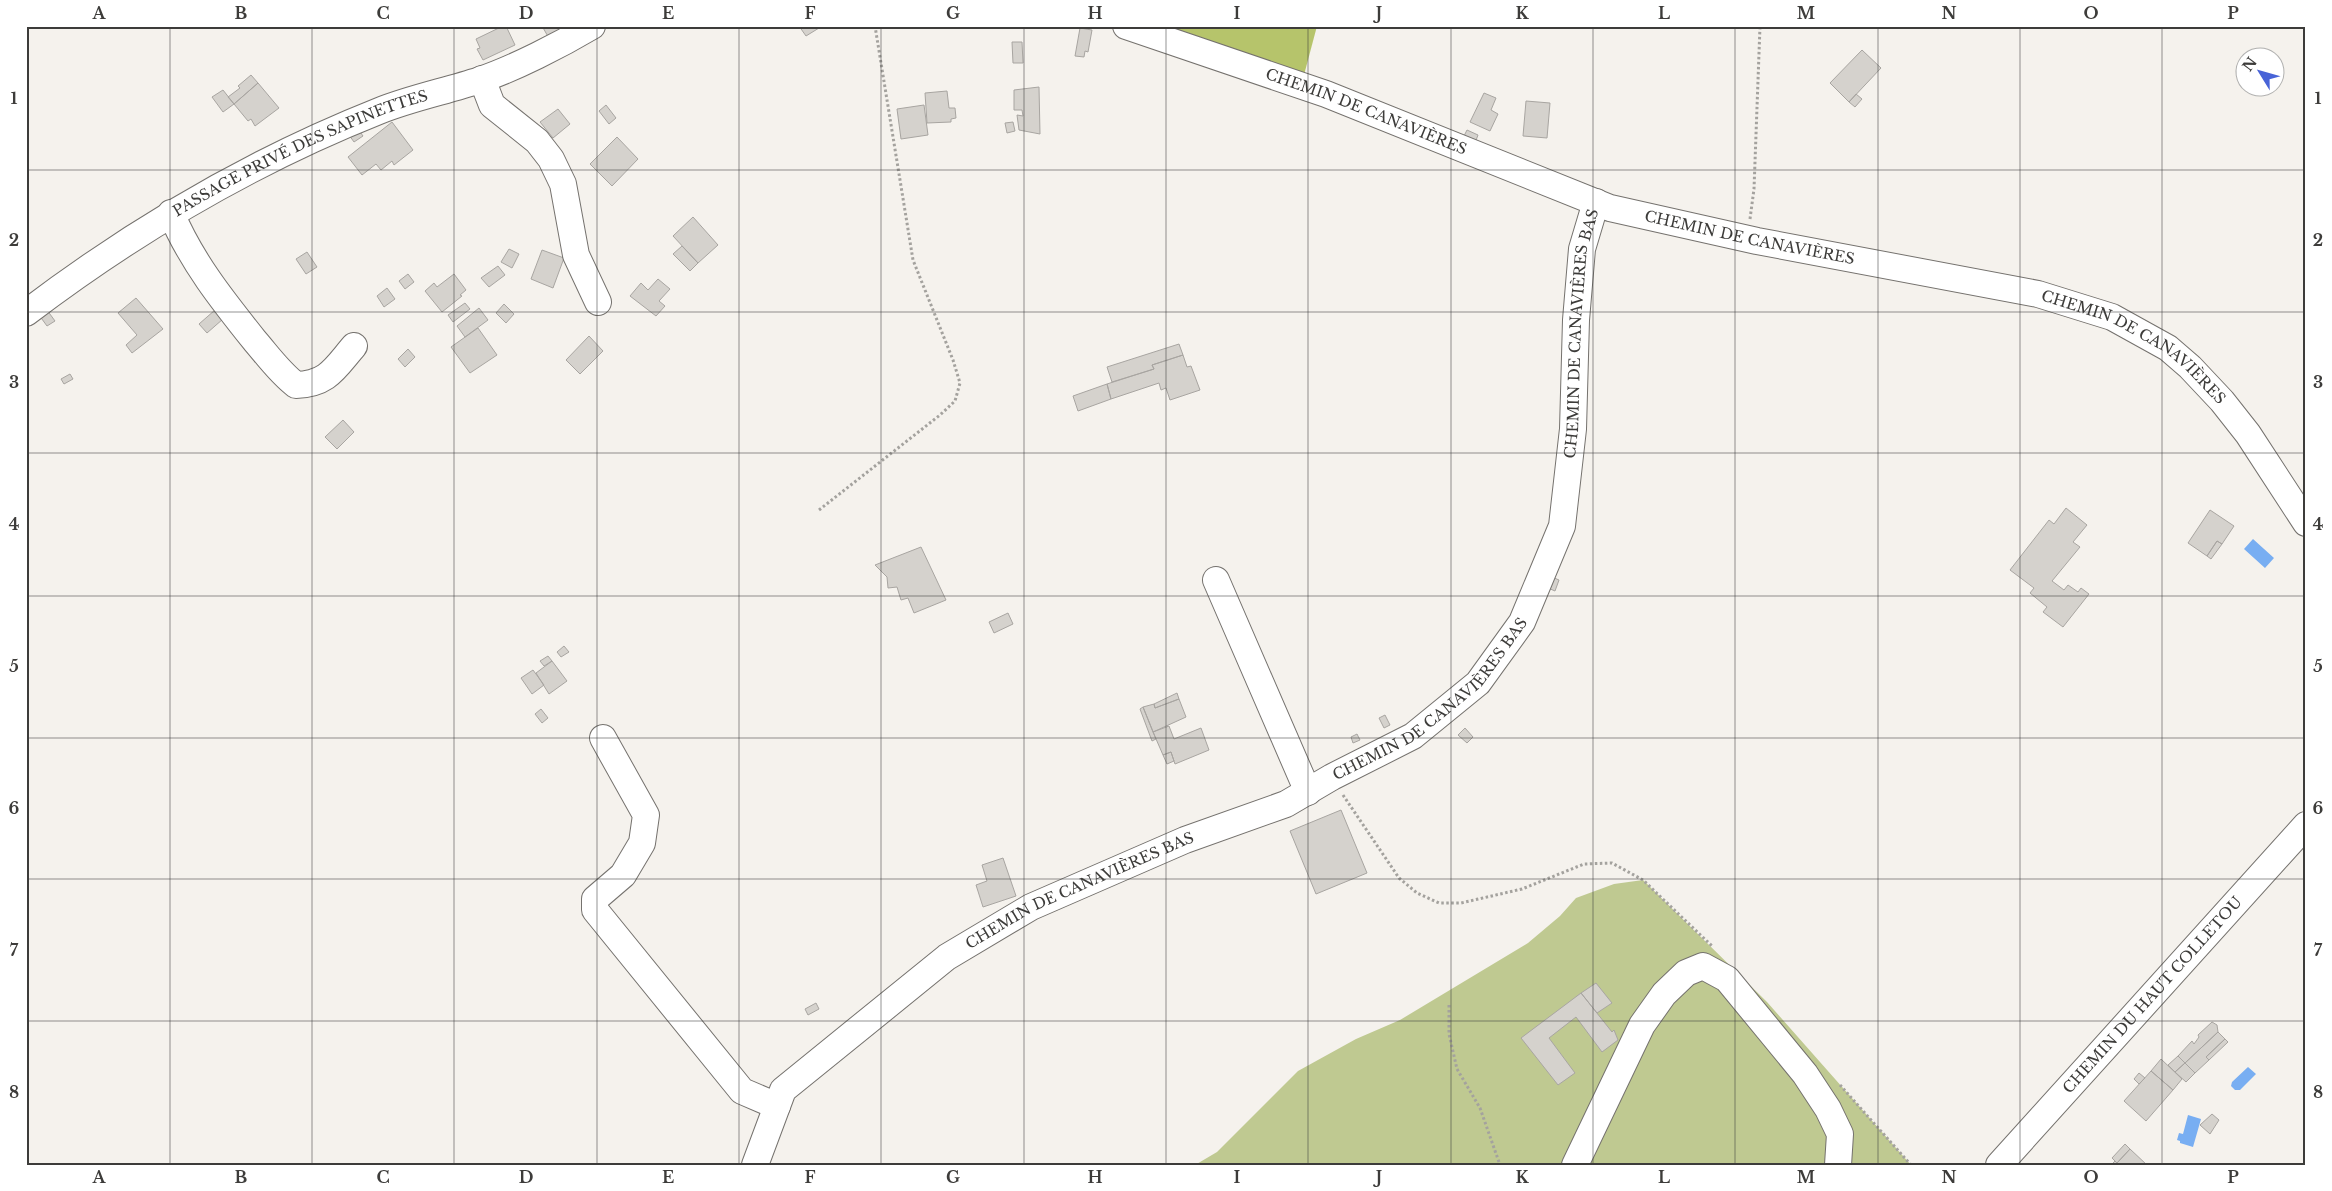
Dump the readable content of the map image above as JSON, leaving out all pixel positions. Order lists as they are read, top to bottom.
{
  "streets": {
    "street": [
      "CHEMIN DE CANAVIÈRES",
      "PASSAGE PRIVÉ DES SAPINETTES",
      "CHEMIN DE CANAVIÈRES BAS",
      "CHEMIN DU HAUT COLLETOU"
    ]
  },
  "crossings": [
    ["CHEMIN DE CANAVIÈRES", "CHEMIN DE CANAVIÈRES BAS"]
  ],
  "north": "top left",
  "grid": {
    "columns": [
      "A",
      "B",
      "C",
      "D",
      "E",
      "F",
      "G",
      "H",
      "I",
      "J",
      "K",
      "L",
      "M",
      "N",
      "O",
      "P"
    ],
    "rows": [
      "1",
      "2",
      "3",
      "4",
      "5",
      "6",
      "7",
      "8"
    ]
  }
}
